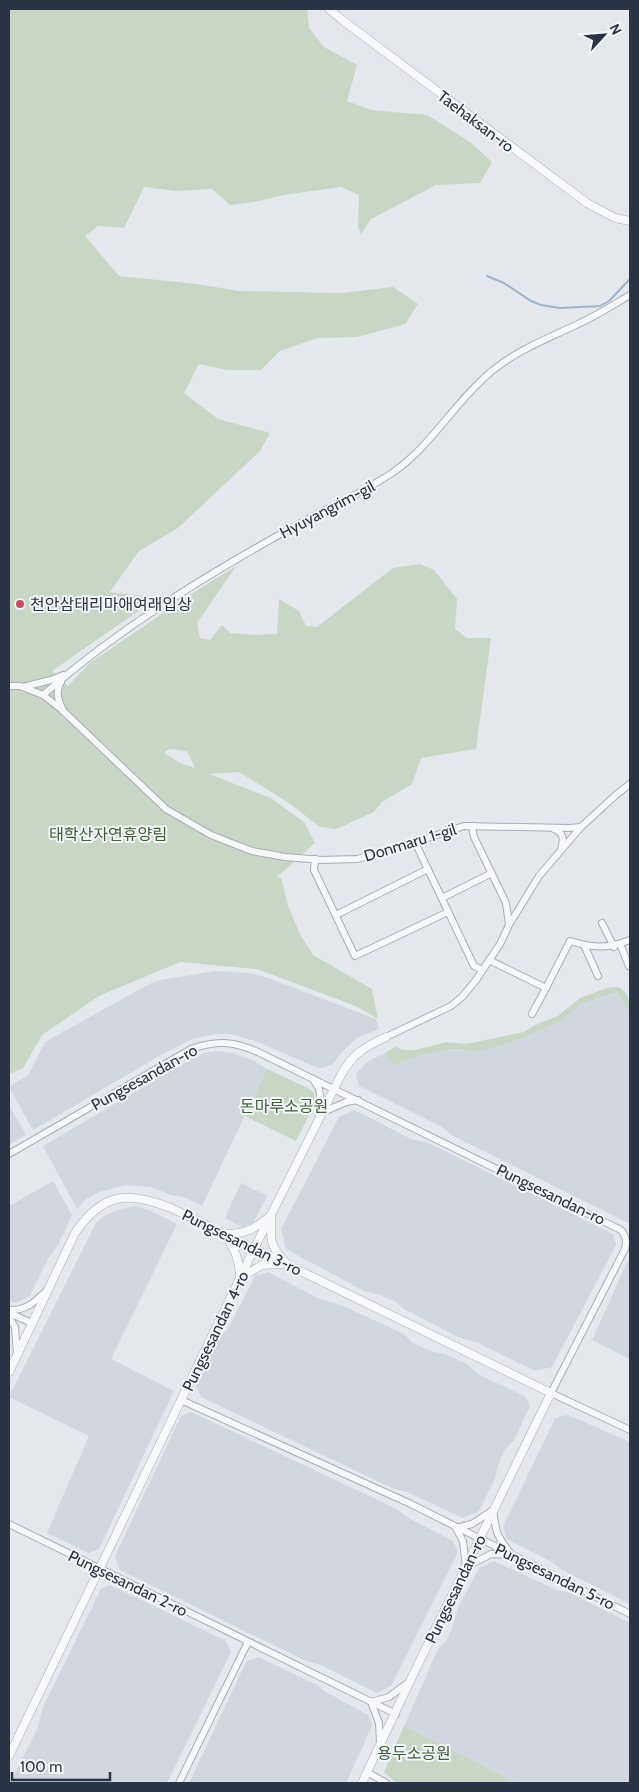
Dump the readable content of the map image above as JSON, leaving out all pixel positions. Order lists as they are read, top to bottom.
{
  "streets": {
    "street": [
      "Taehaksan-ro",
      "Hyuyangrim-gil",
      "Donmaru 1-gil",
      "Pungsesandan-ro",
      "Pungsesandan 3-ro",
      "Pungsesandan 4-ro",
      "Pungsesandan 5-ro",
      "Pungsesandan 2-ro"
    ]
  },
  "crossings": [
    ["Hyuyangrim-gil", "Donmaru 1-gil"],
    ["Pungsesandan-ro", "Pungsesandan 3-ro"],
    ["Pungsesandan-ro", "Pungsesandan 4-ro"],
    ["Pungsesandan-ro", "Pungsesandan 5-ro"],
    ["Pungsesandan-ro", "Pungsesandan 2-ro"],
    ["Pungsesandan 3-ro", "Pungsesandan 4-ro"],
    ["Pungsesandan 4-ro", "Pungsesandan 5-ro"],
    ["Pungsesandan 4-ro", "Pungsesandan 2-ro"]
  ],
  "parks": ["태학산자연휴양림", "돈마루소공원", "용두소공원"],
  "places": ["천안삼태리마애여래입상"],
  "scale_bar": "100 m",
  "north": "top right"
}
